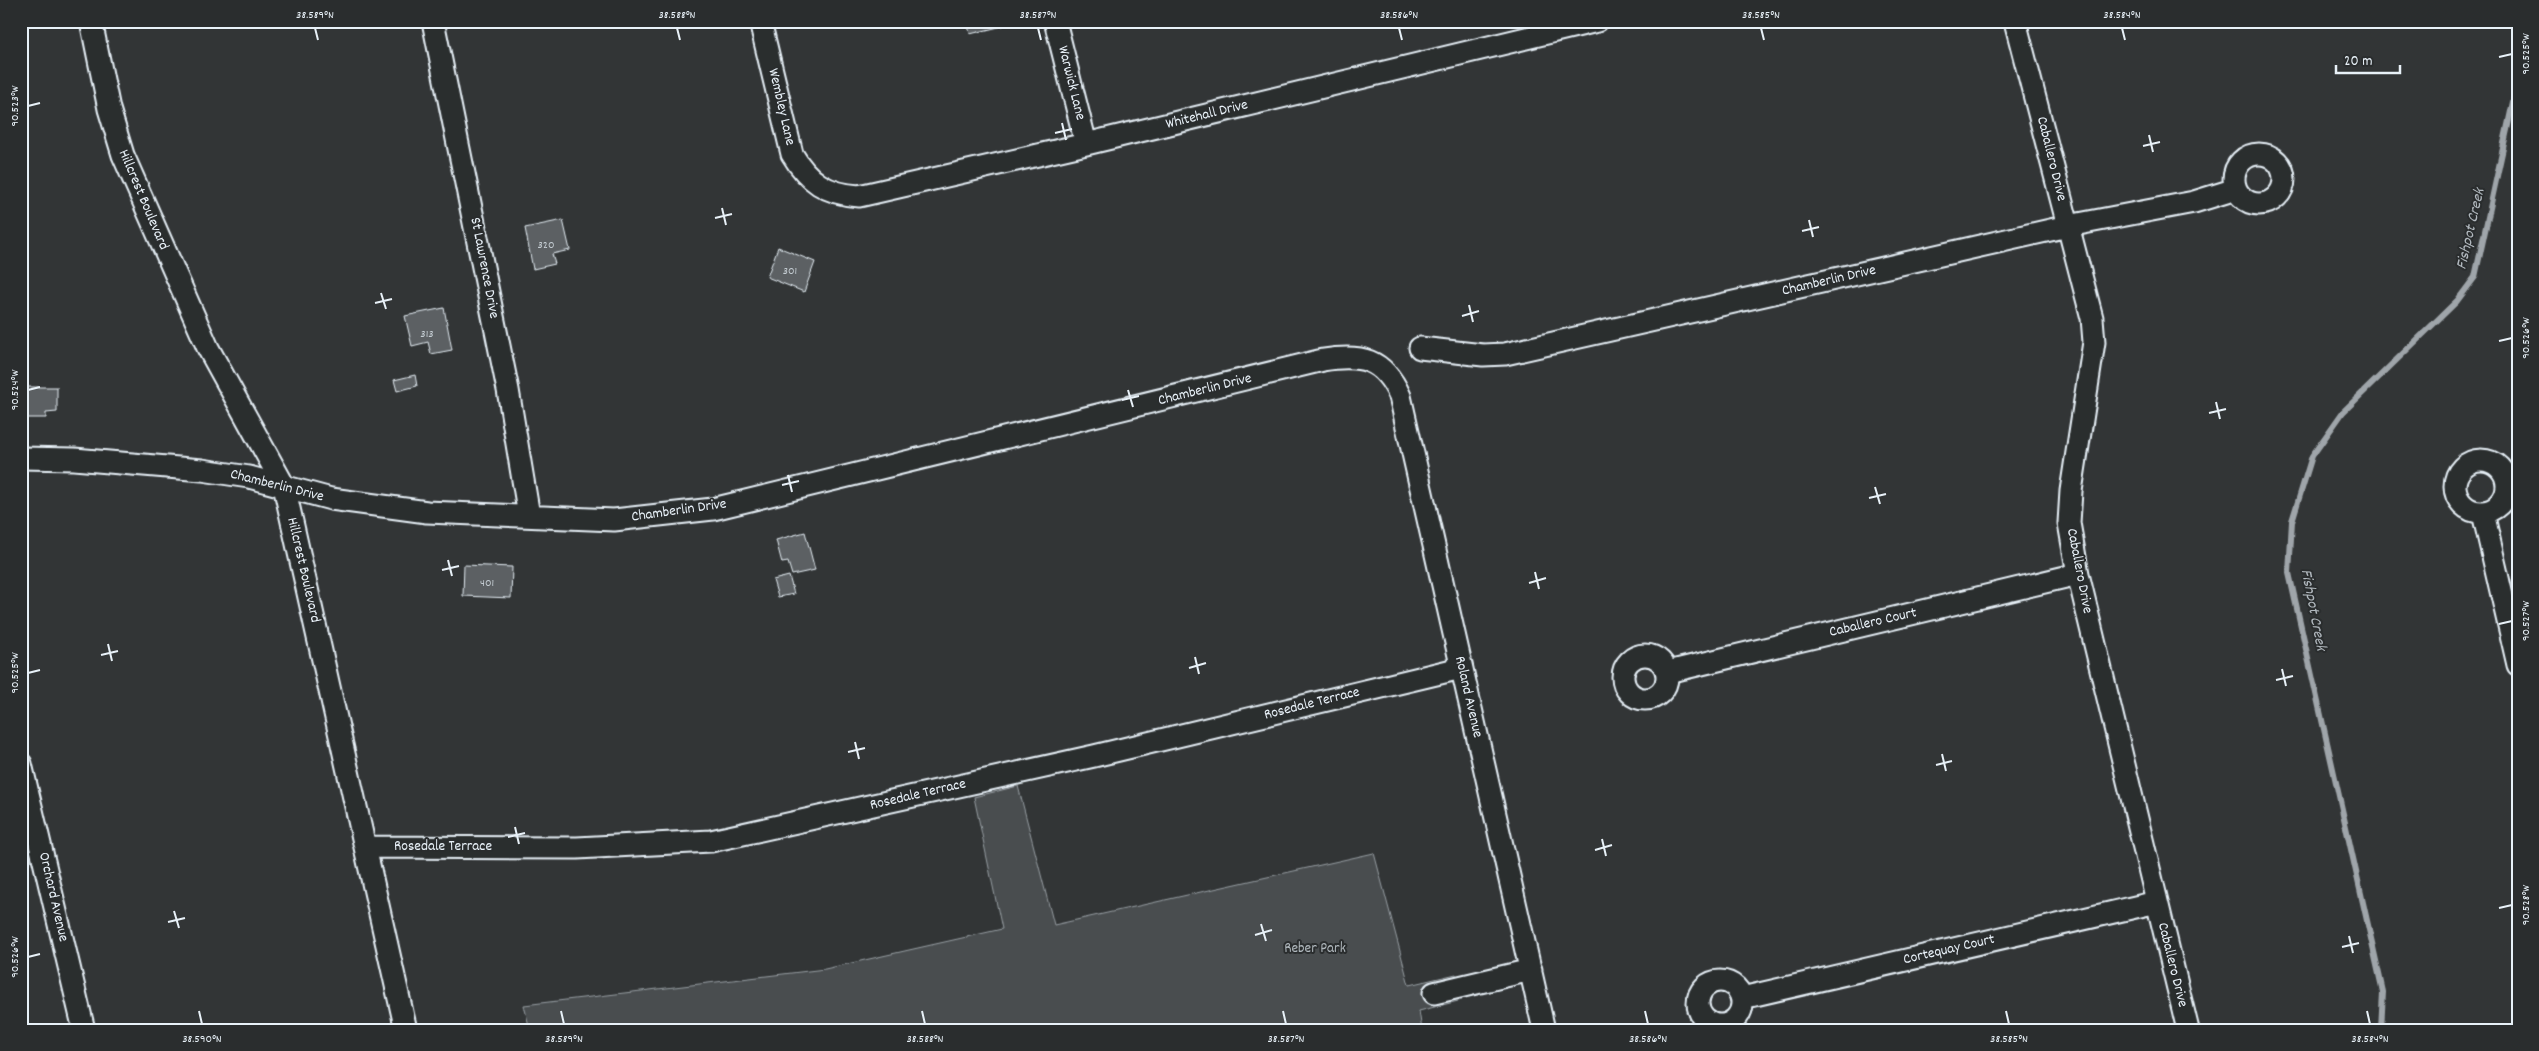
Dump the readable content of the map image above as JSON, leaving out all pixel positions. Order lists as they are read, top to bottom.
{
  "streets": {
    "street": [
      "Warwick Lane",
      "Wembley Lane",
      "Whitehall Drive",
      "Caballero Drive",
      "Hillcrest Boulevard",
      "St Lawrence Drive",
      "Chamberlin Drive",
      "Caballero Court",
      "Roland Avenue",
      "Rosedale Terrace",
      "Orchard Avenue",
      "Cortequay Court"
    ]
  },
  "crossings": [
    ["Warwick Lane", "Whitehall Drive"],
    ["Wembley Lane", "Whitehall Drive"],
    ["Caballero Drive", "Chamberlin Drive"],
    ["Caballero Drive", "Caballero Court"],
    ["Caballero Drive", "Cortequay Court"],
    ["Hillcrest Boulevard", "Chamberlin Drive"],
    ["Hillcrest Boulevard", "Rosedale Terrace"],
    ["St Lawrence Drive", "Chamberlin Drive"],
    ["Chamberlin Drive", "Roland Avenue"],
    ["Roland Avenue", "Rosedale Terrace"]
  ],
  "water": ["Fishpot Creek"],
  "parks": ["Reber Park"],
  "house_numbers": [
    "320",
    "301",
    "313",
    "401"
  ],
  "scale_bar": "20 m",
  "coordinates": [
    "38.589°N",
    "38.588°N",
    "38.587°N",
    "38.586°N",
    "38.585°N",
    "38.584°N",
    "90.525°W",
    "90.523°W",
    "90.526°W",
    "90.524°W",
    "90.527°W",
    "90.528°W",
    "38.590°N"
  ]
}
